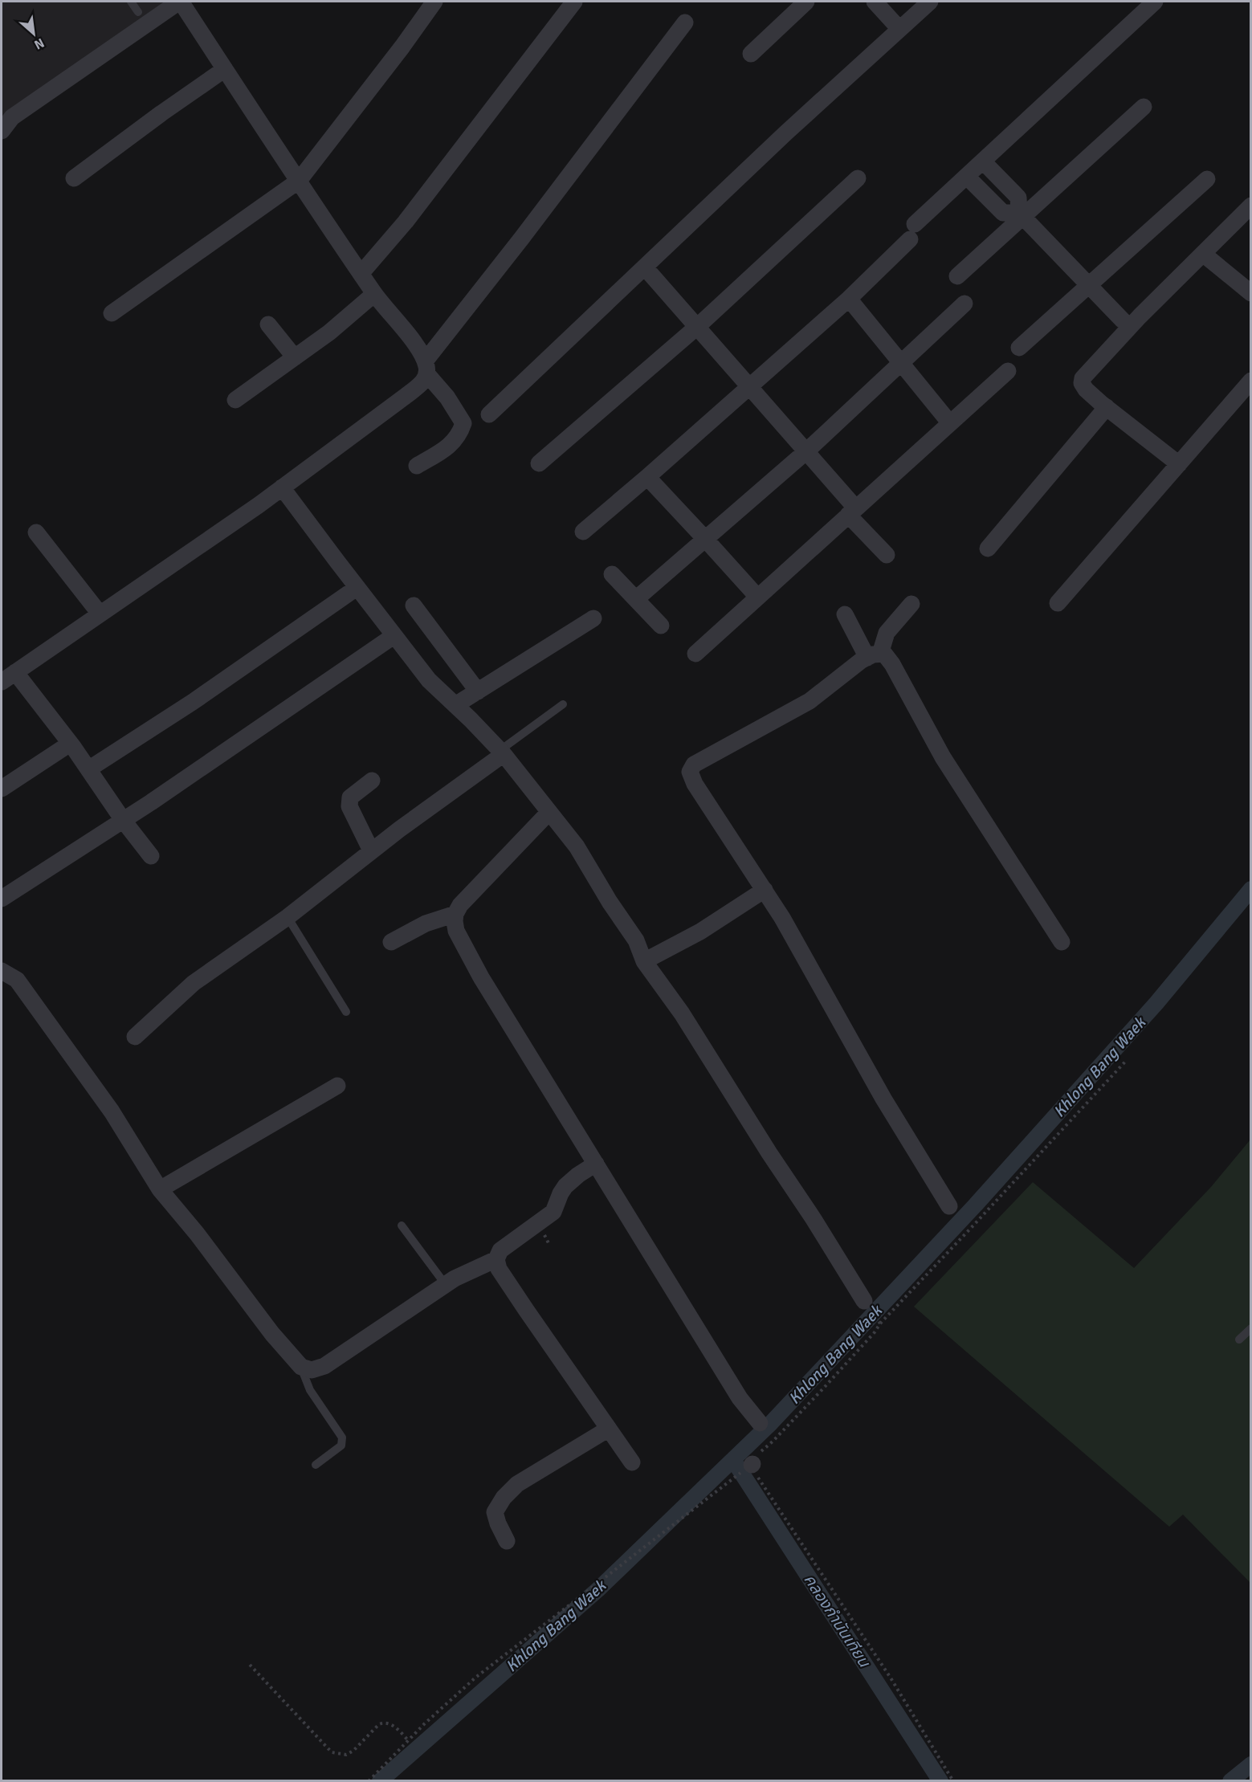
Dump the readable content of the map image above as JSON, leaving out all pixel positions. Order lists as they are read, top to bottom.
{
  "water": ["Khlong Bang Waek", "คลองกำนันเทียน"],
  "north": "bottom right"
}
